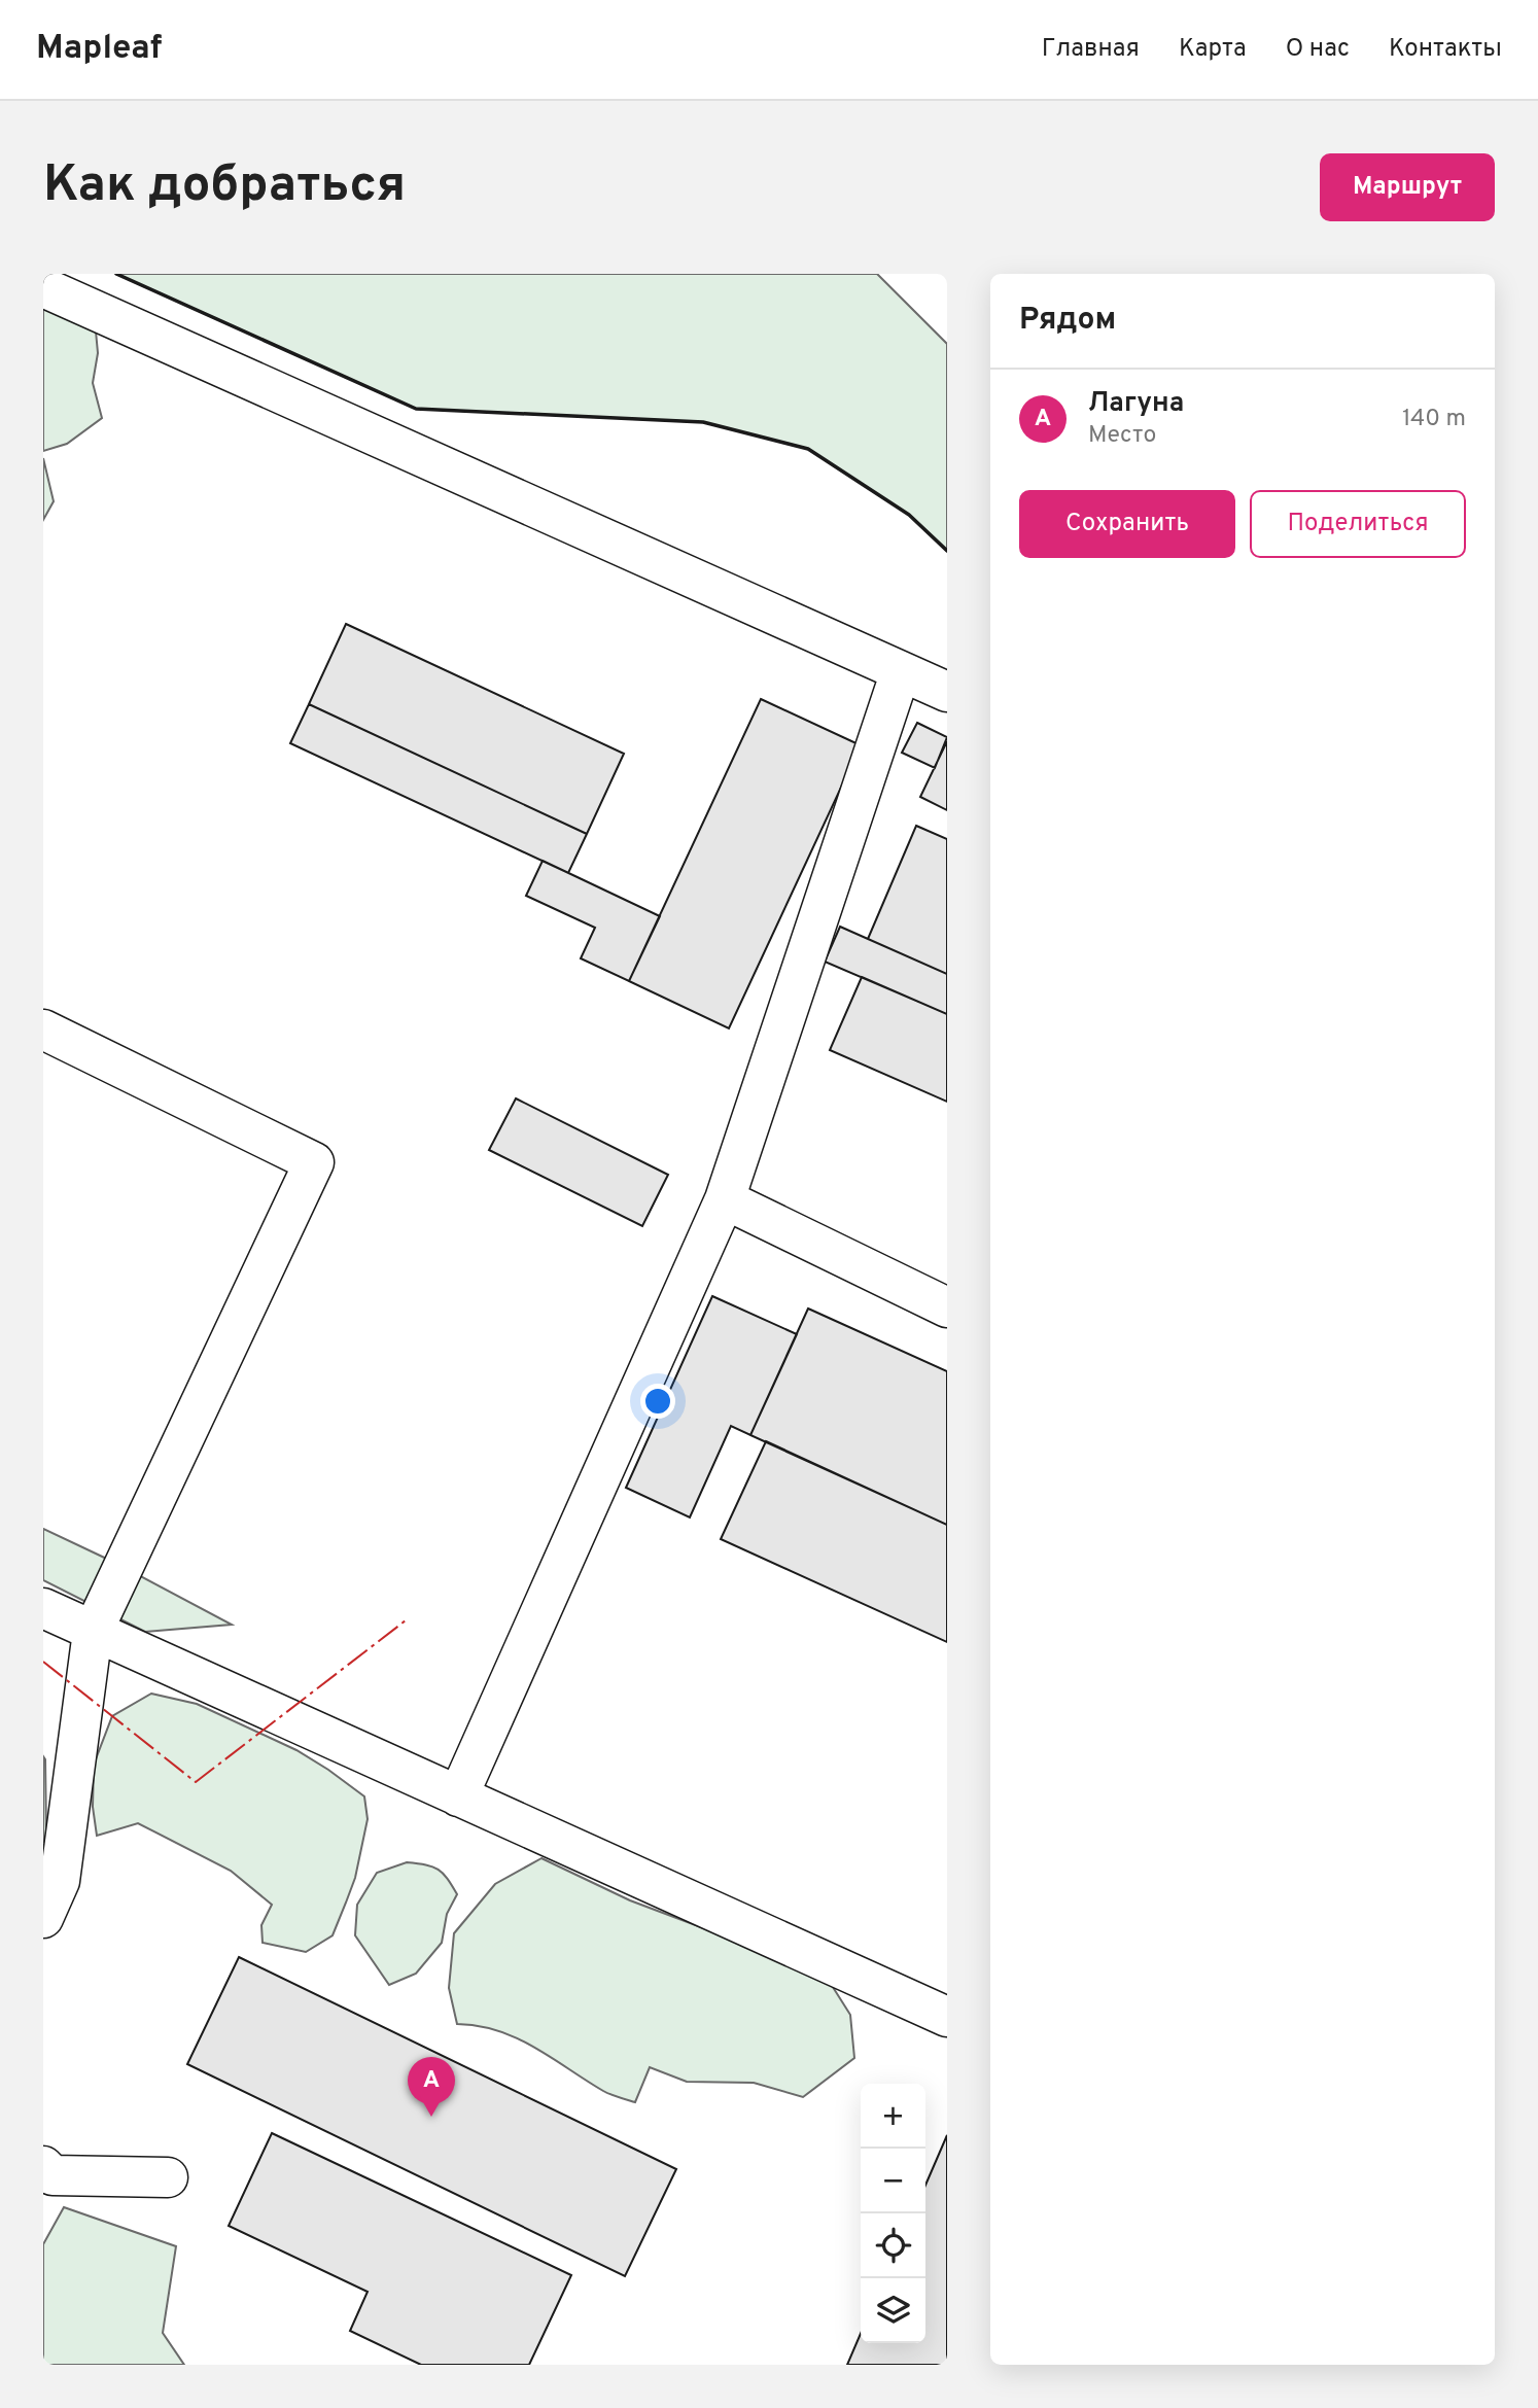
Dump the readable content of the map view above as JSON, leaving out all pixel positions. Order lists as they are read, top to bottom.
{
  "page": {
    "header": "Mapleaf",
    "nav": [
      "Главная",
      "Карта",
      "О нас",
      "Контакты"
    ],
    "buttons": [
      "Маршрут",
      ["Сохранить", "Поделиться"]
    ],
    "title": "Как добраться",
    "heading": "Рядом",
    "list": [
      {
        "mark": "A",
        "name": "Лагуна",
        "note": "Место",
        "value": "140 m"
      }
    ],
    "pins": "A",
    "map_buttons": ["+", "−"]
  }
}
